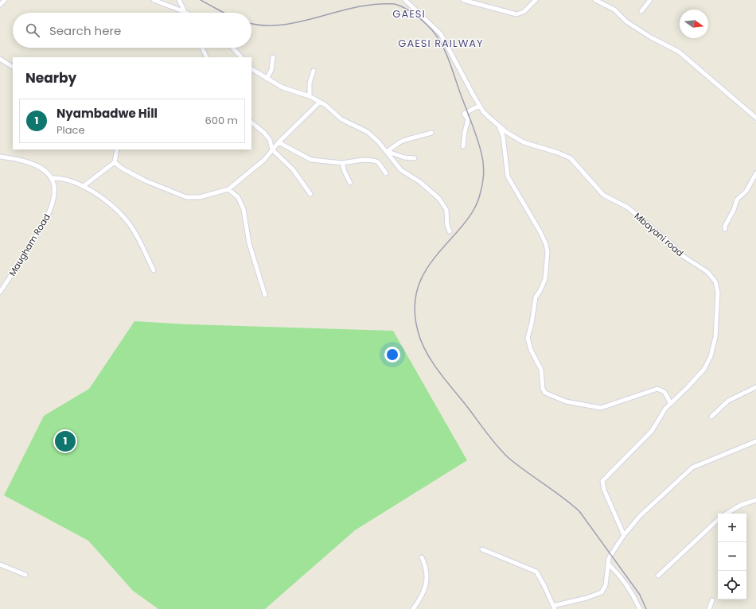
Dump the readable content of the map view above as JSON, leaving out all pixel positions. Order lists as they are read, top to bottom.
{
  "streets": {
    "street": ["Mbayani road", "Maugham Road"]
  },
  "districts": ["GAESI", "GAESI RAILWAY"],
  "north": "right",
  "page": {
    "search": "Search here",
    "heading": "Nearby",
    "list": [
      {
        "mark": "1",
        "name": "Nyambadwe Hill",
        "note": "Place",
        "value": "600 m"
      }
    ],
    "pins": "1",
    "map_buttons": ["+", "−"]
  }
}
